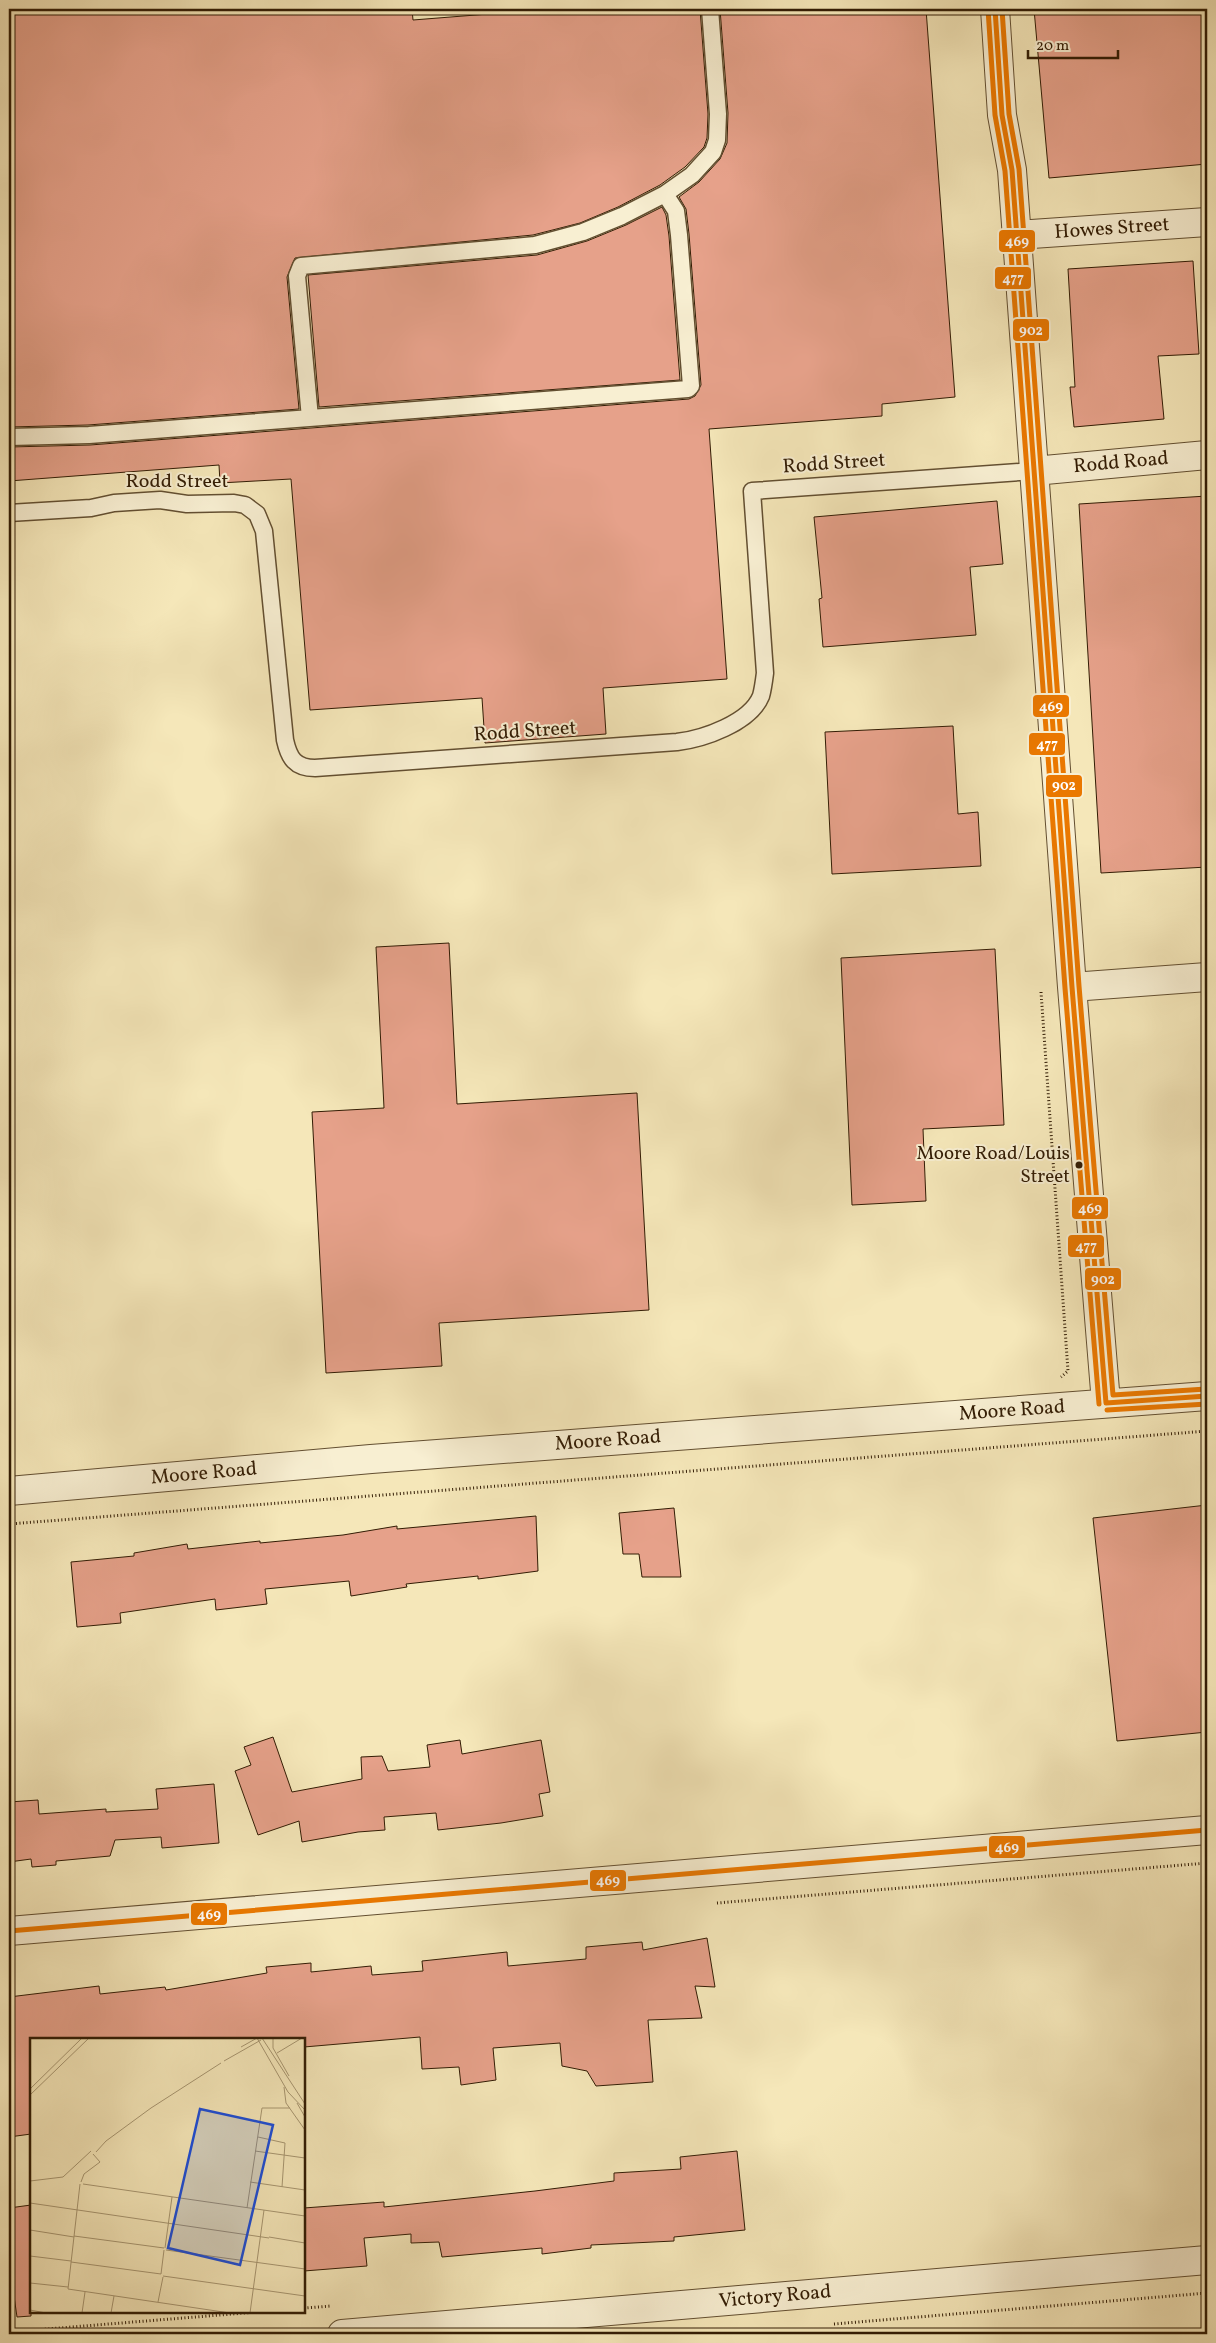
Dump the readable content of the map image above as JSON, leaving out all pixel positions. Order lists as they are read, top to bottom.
{
  "streets": {
    "street": [
      "Howes Street",
      "Rodd Road",
      "Moore Road",
      "Victory Road"
    ],
    "lane": ["Rodd Street"]
  },
  "crossings": [
    ["Rodd Road", "Rodd Street"]
  ],
  "places": ["Moore Road/Louis Street"],
  "lines": ["transit line 469", "transit line 477", "transit line 902"],
  "scale_bar": "20 m"
}
